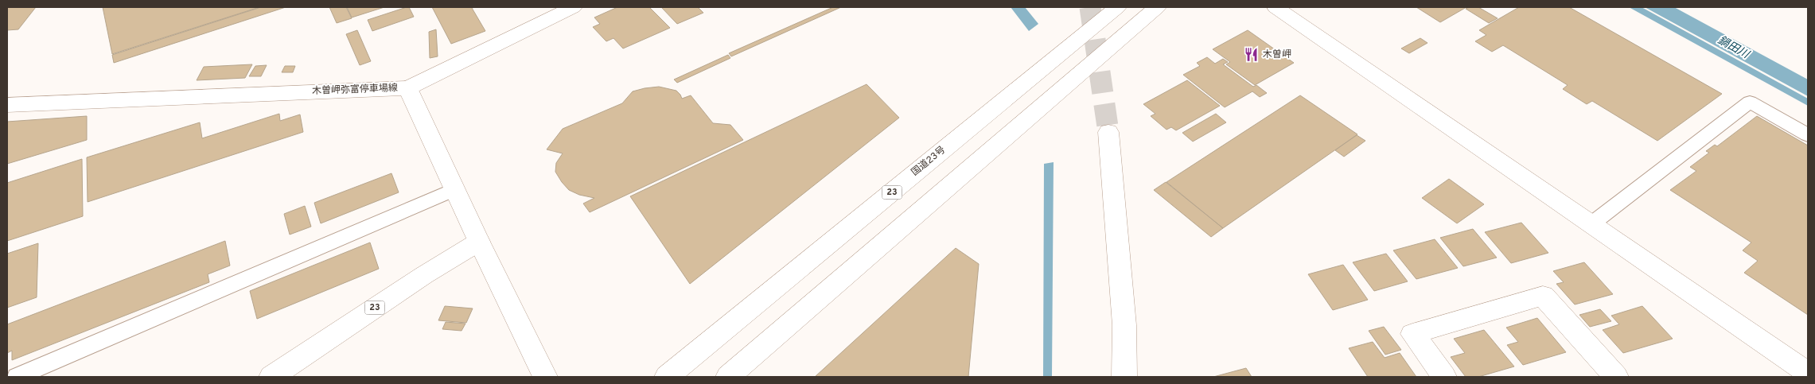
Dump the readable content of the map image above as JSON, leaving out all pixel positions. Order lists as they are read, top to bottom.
{
  "streets": {
    "main road": ["木曽岬弥富停車場線", "国道23号", "23"]
  },
  "crossings": [
    ["木曽岬弥富停車場線", "23"]
  ],
  "water": ["鍋田川"],
  "places": {
    "restaurant": ["木曽岬"]
  }
}
